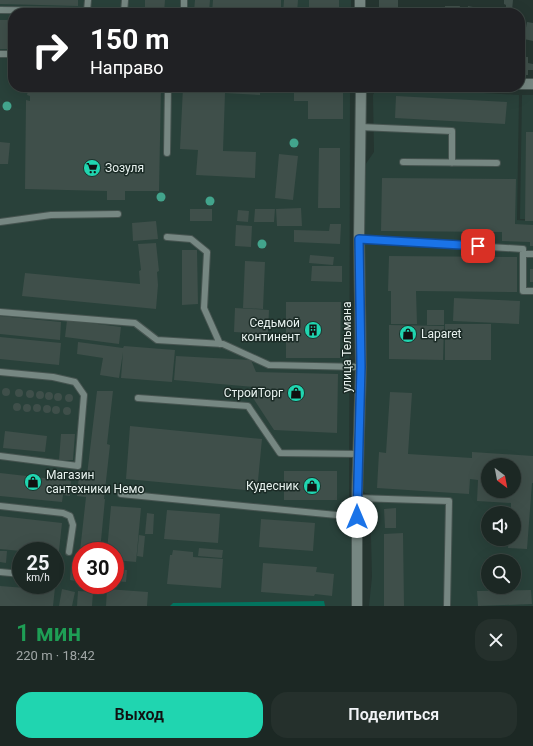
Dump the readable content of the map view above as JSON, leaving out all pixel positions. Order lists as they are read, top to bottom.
{
  "streets": {
    "street": ["улица Тельмана"]
  },
  "places": {
    "supermarket": ["Зозуля"],
    "building": ["Седьмой континент"],
    "shop": [
      "Laparet",
      "СтройТорг",
      "Магазин сантехники Немо",
      "Кудесник"
    ]
  },
  "north": "bottom right",
  "page": {
    "turn": ["150 m", "Направо"],
    "speed": "25 km/h",
    "limit": "30",
    "heading": ["1 мин", "220 m · 18:42"],
    "buttons": ["Выход", "Поделиться"]
  }
}
